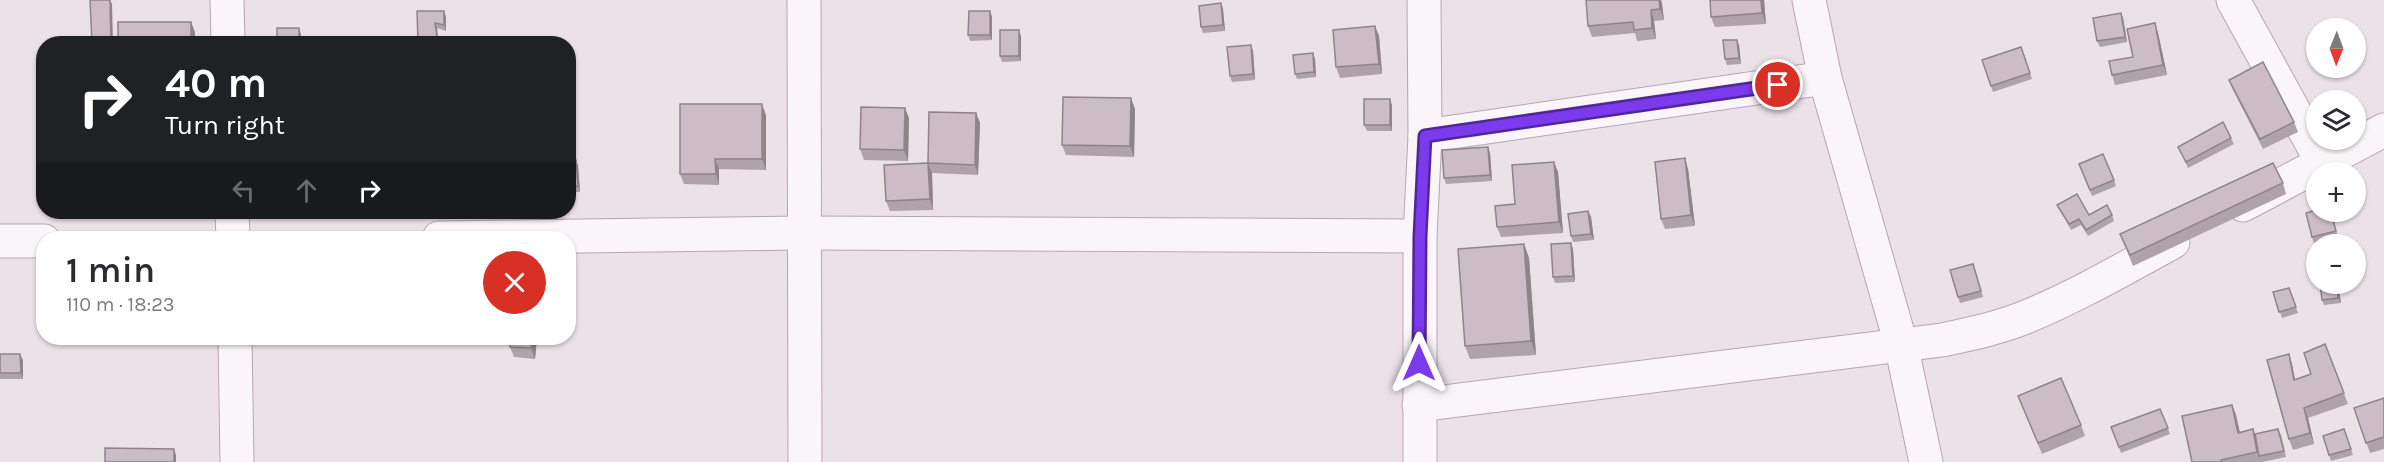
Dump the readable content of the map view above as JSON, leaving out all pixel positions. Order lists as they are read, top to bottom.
{
  "north": "bottom",
  "page": {
    "map_buttons": ["+", "−"],
    "turn": ["40 m", "Turn right"],
    "heading": ["1 min", "110 m · 18:23"]
  }
}
